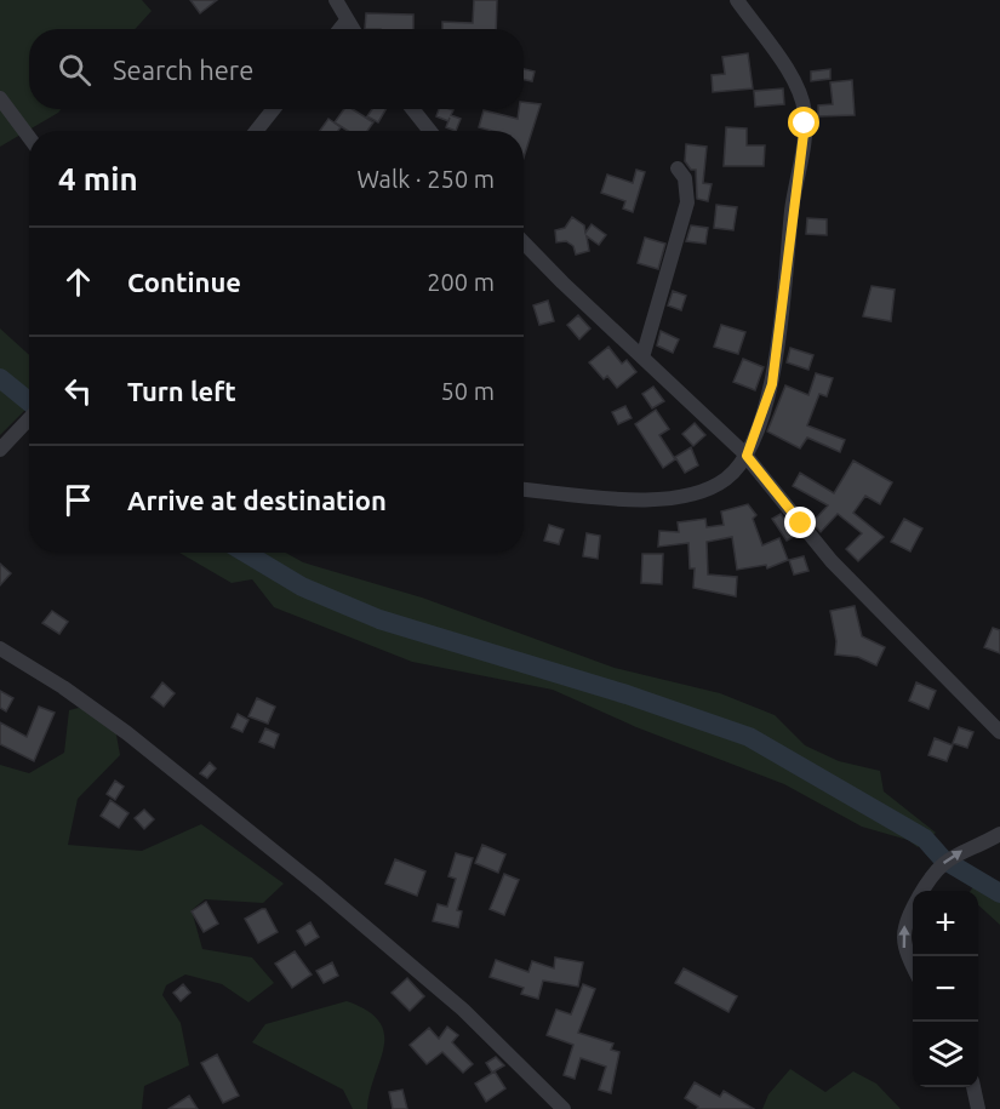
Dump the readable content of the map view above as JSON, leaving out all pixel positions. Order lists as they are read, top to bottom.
{
  "page": {
    "search": "Search here",
    "heading": ["4 min", "Walk · 250 m"],
    "list": [
      ["Continue", "200 m"],
      ["Turn left", "50 m"],
      "Arrive at destination"
    ],
    "map_buttons": ["+", "−"]
  }
}
